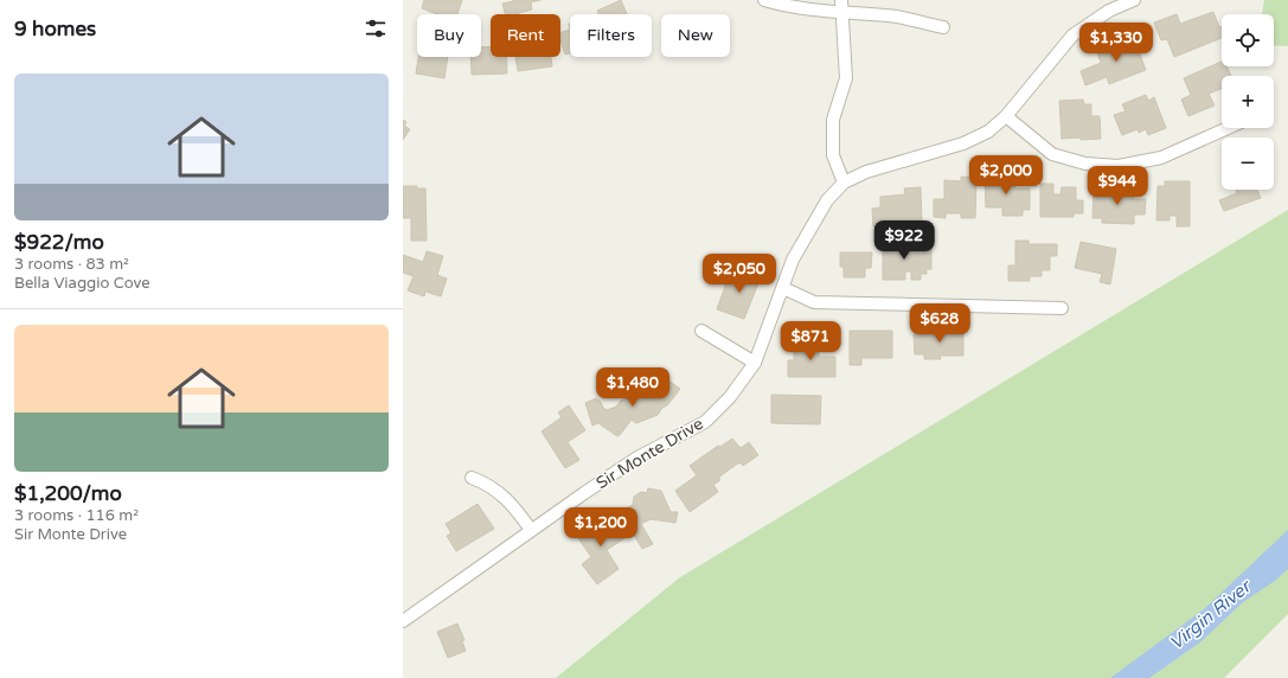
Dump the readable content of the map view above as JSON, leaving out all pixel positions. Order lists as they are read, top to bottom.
{
  "streets": {
    "street": ["Sir Monte Drive"]
  },
  "water": ["Virgin River"],
  "page": {
    "heading": "9 homes",
    "map_buttons": ["+", "−"],
    "chip": [
      "Buy",
      "Rent",
      "Filters",
      "New"
    ],
    "price": [
      "$1,330",
      "$2,000",
      "$944",
      "$922",
      "$2,050",
      "$628",
      "$871",
      "$1,480",
      "$1,200"
    ],
    "list": [
      {
        "name": "$922/mo",
        "note": "3 rooms · 83 m² · Bella Viaggio Cove"
      },
      {
        "name": "$1,200/mo",
        "note": "3 rooms · 116 m² · Sir Monte Drive"
      }
    ]
  }
}
